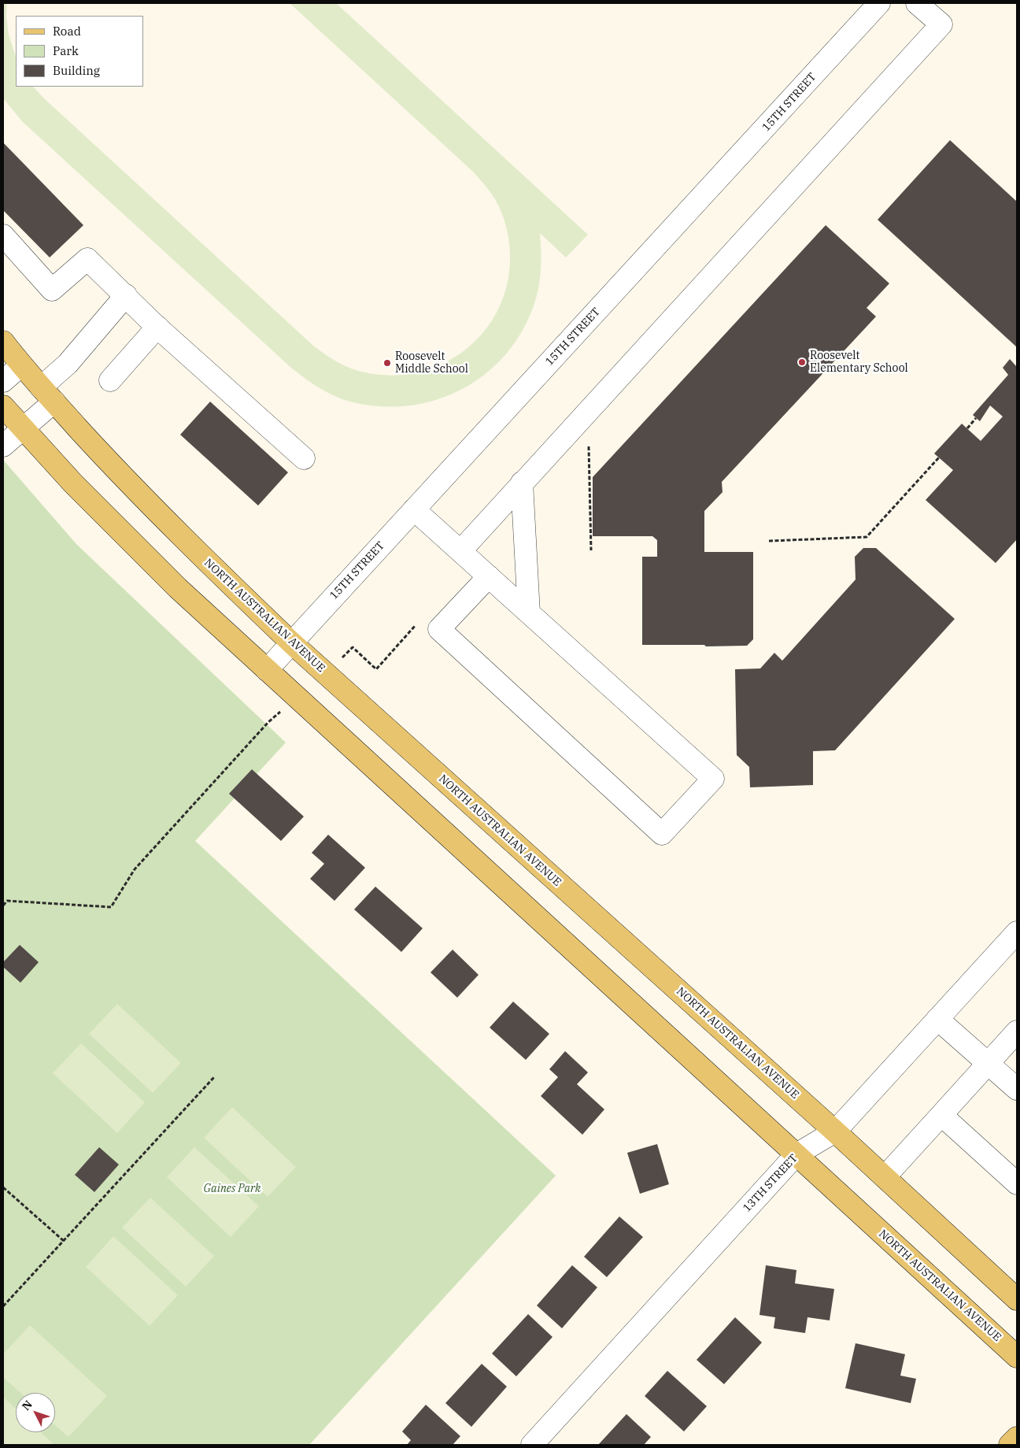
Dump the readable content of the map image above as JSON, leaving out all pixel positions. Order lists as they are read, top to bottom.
{
  "streets": {
    "main road": ["NORTH AUSTRALIAN AVENUE"],
    "street": ["15TH STREET", "13TH STREET"]
  },
  "crossings": [
    ["15TH STREET", "NORTH AUSTRALIAN AVENUE"],
    ["NORTH AUSTRALIAN AVENUE", "13TH STREET"]
  ],
  "parks": ["Gaines Park"],
  "places": ["Roosevelt Elementary School", "Roosevelt Middle School"],
  "legend": ["Road", "Park", "Building"],
  "north": "top left"
}
